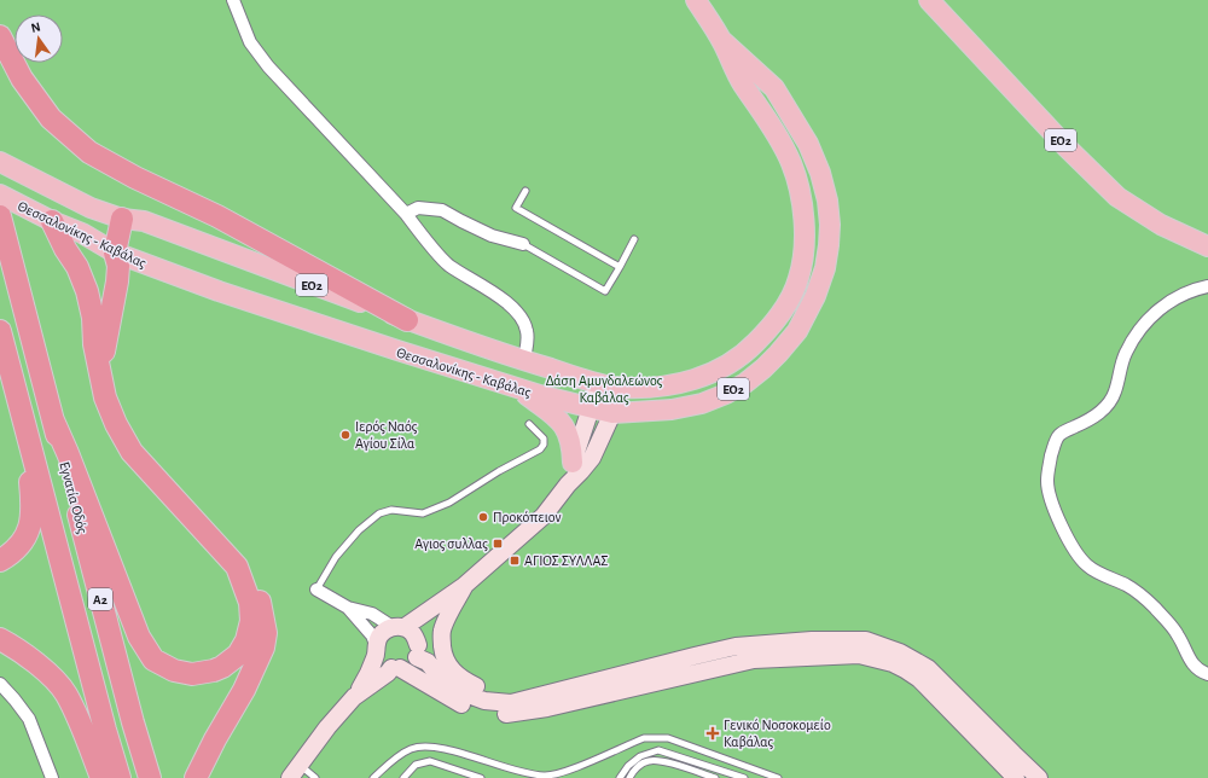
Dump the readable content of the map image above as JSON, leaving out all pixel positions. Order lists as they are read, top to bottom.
{
  "streets": {
    "highway": ["Εγνατία Οδός", "Α2"],
    "main road": ["ΕΟ2", "Θεσσαλονίκης - Καβάλας"]
  },
  "parks": ["Δάση Αμυγδαλεώνος Καβάλας"],
  "places": {
    "other": ["Ιερός Ναός Αγίου Σίλα", "Προκόπειον"],
    "transit": ["Αγιος συλλας", "ΑΓΙΟΣ ΣΥΛΛΑΣ"],
    "health": ["Γενικό Νοσοκομείο Καβάλας"]
  },
  "north": "top"
}
